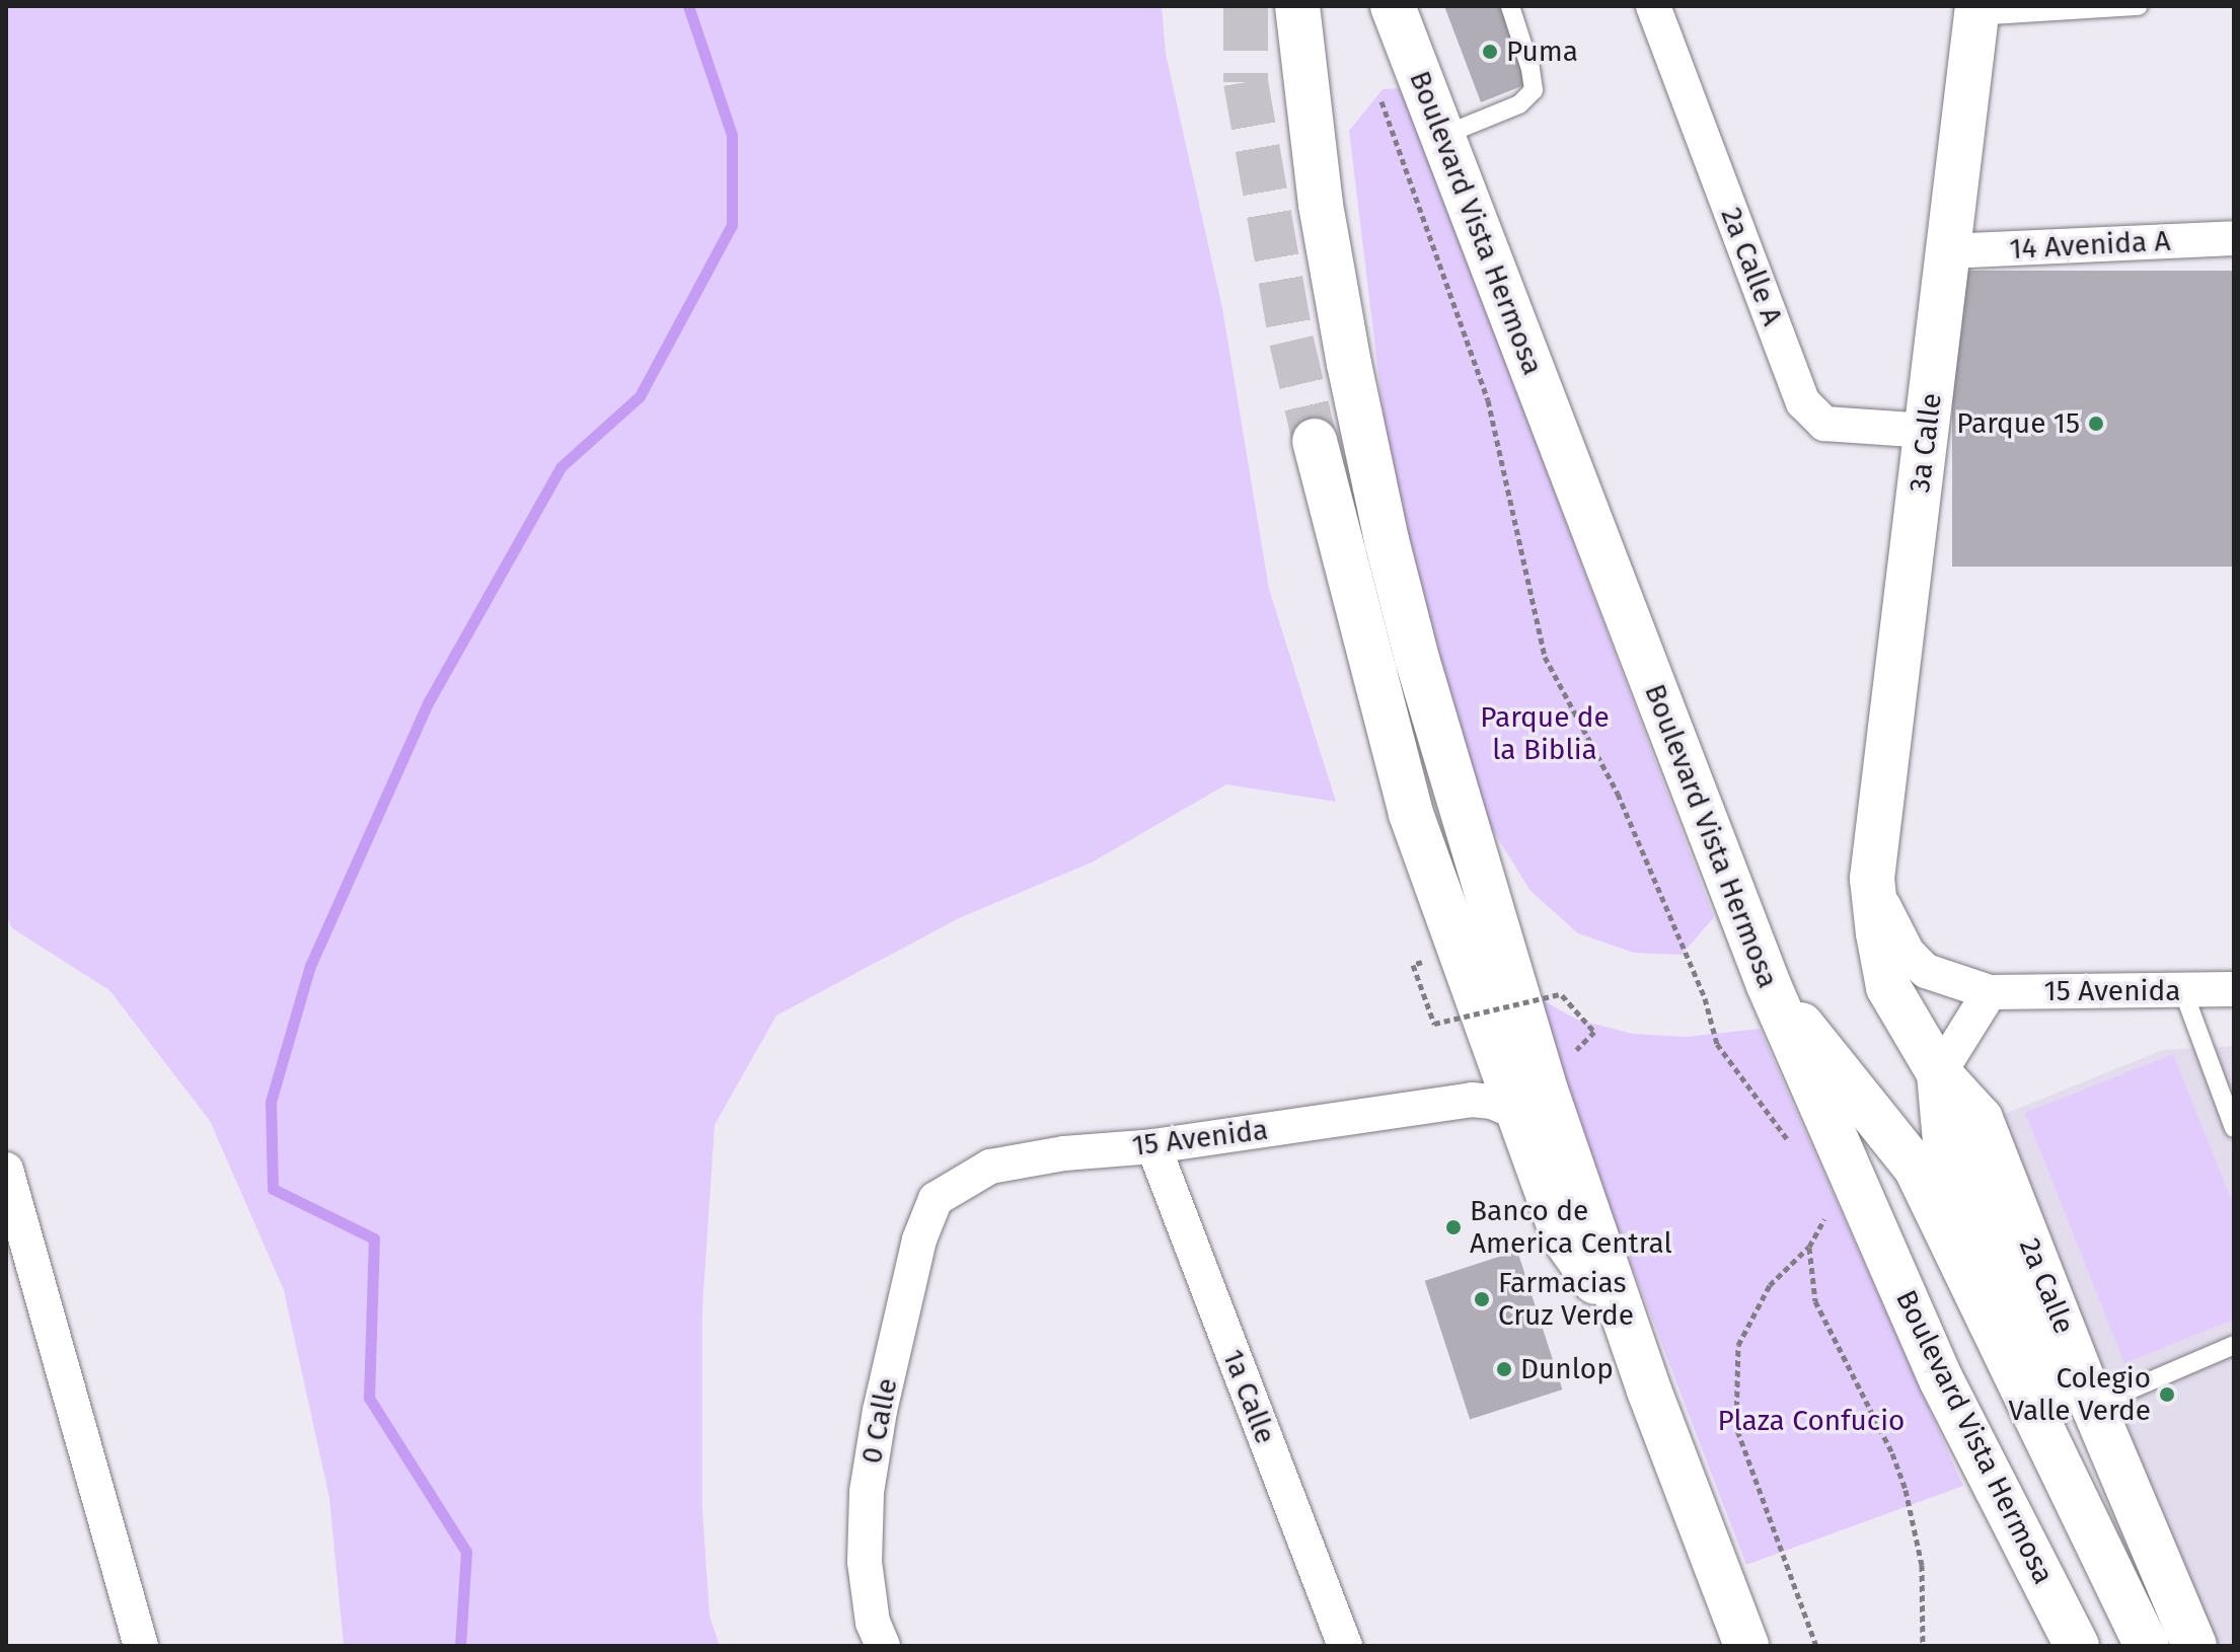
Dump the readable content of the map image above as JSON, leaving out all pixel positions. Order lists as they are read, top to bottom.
{
  "streets": {
    "main road": ["Boulevard Vista Hermosa", "3a Calle", "2a Calle"],
    "street": [
      "14 Avenida A",
      "2a Calle A",
      "15 Avenida",
      "1a Calle",
      "0 Calle"
    ]
  },
  "crossings": [
    ["14 Avenida A", "3a Calle"],
    ["2a Calle A", "3a Calle"],
    ["3a Calle", "15 Avenida"],
    ["3a Calle", "2a Calle"],
    ["15 Avenida", "1a Calle"],
    ["15 Avenida", "0 Calle"]
  ],
  "parks": ["Parque de la Biblia", "Plaza Confucio"],
  "places": [
    "Puma",
    "Parque 15",
    "Banco de America Central",
    "Farmacias Cruz Verde",
    "Dunlop",
    "Colegio Valle Verde"
  ]
}
